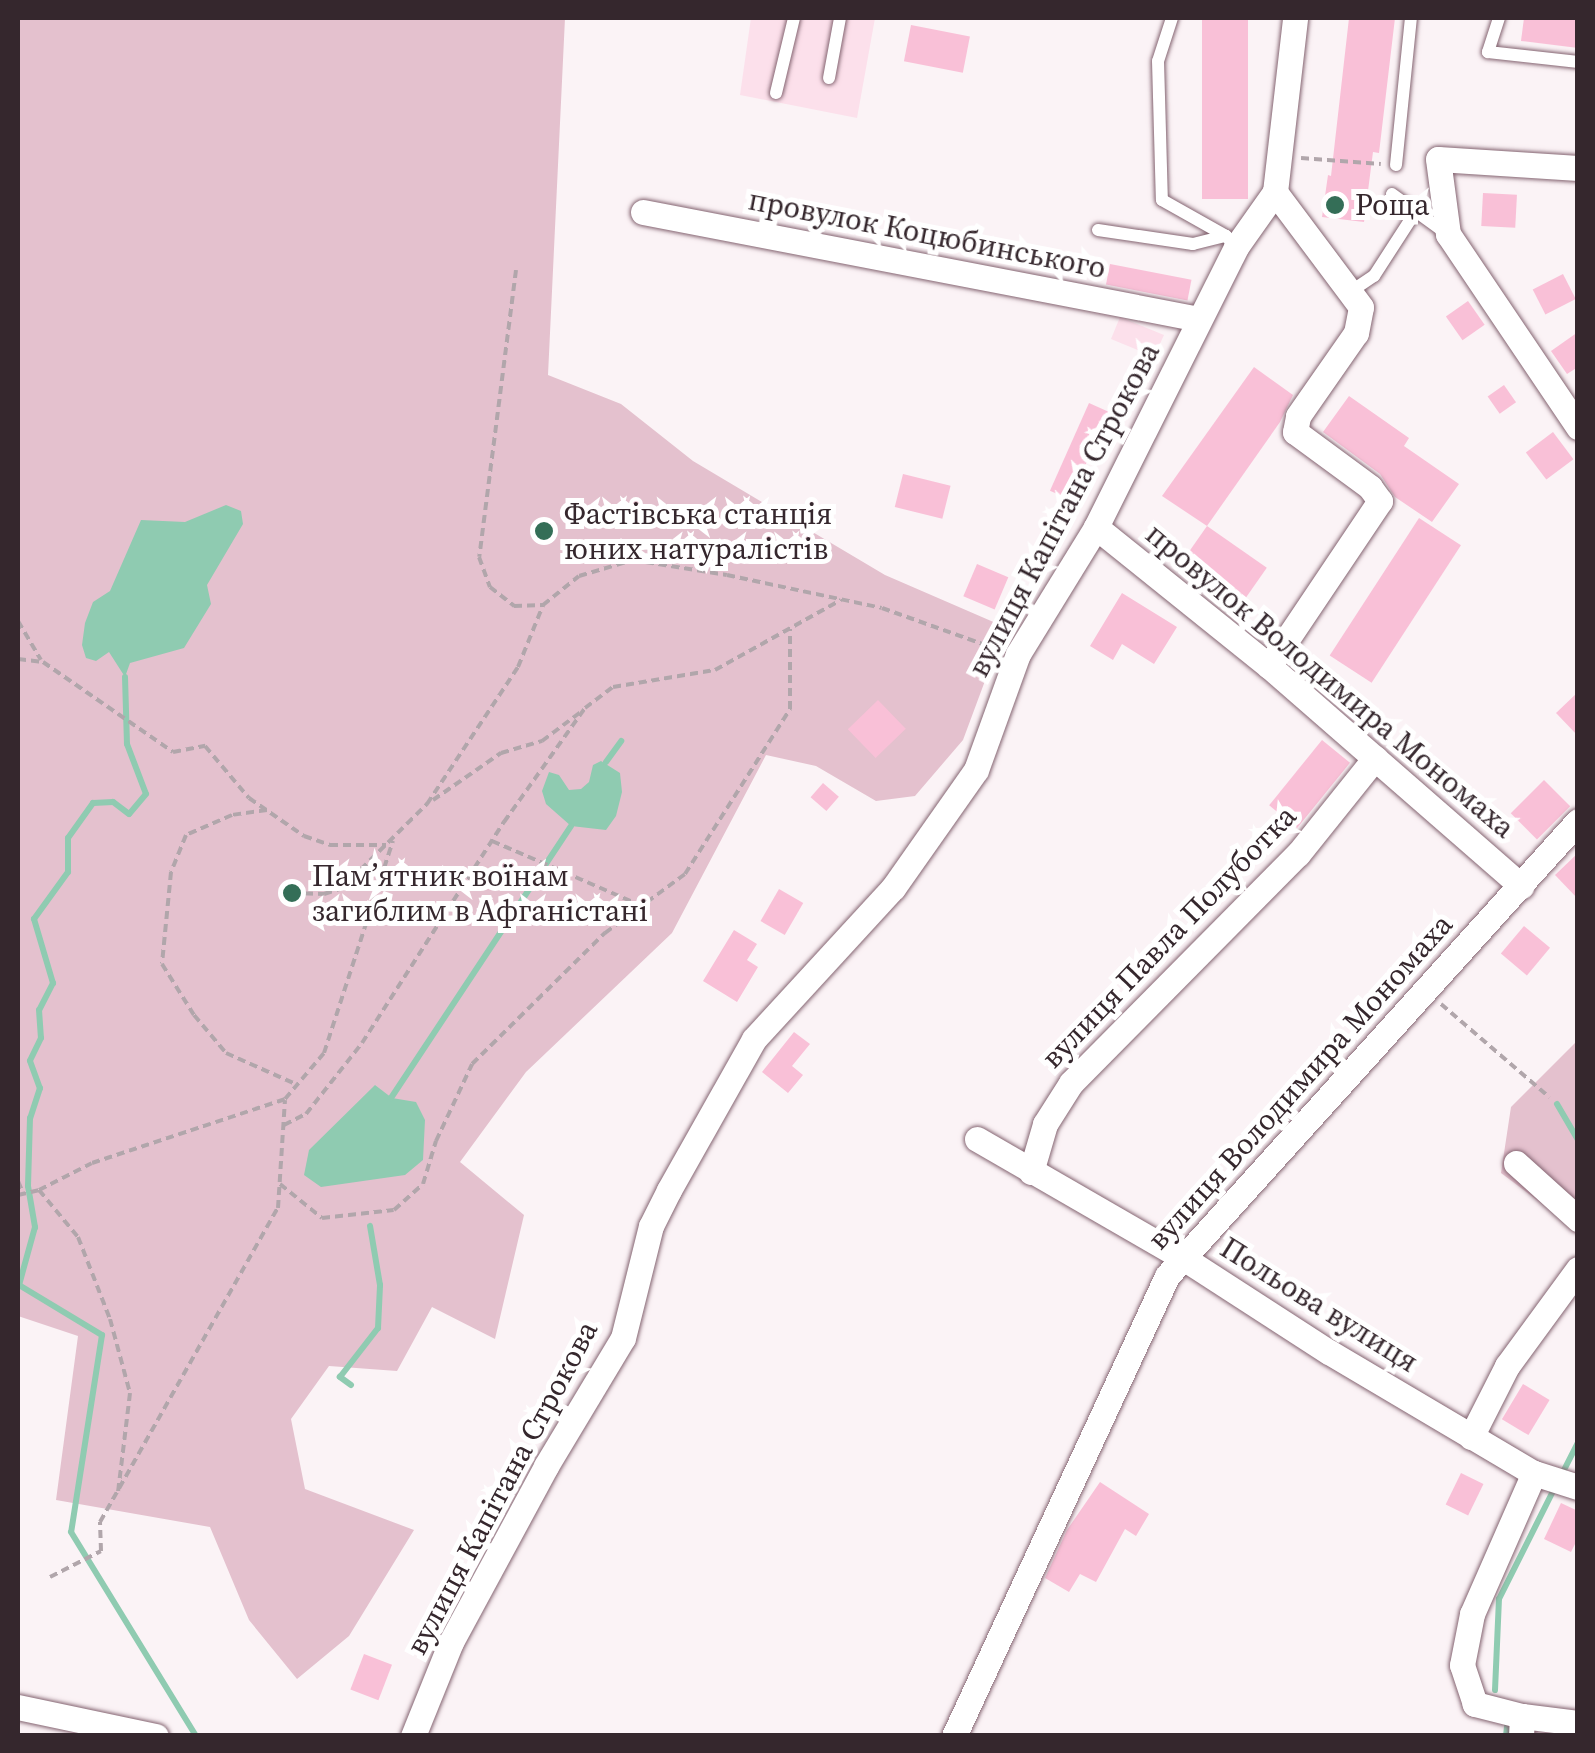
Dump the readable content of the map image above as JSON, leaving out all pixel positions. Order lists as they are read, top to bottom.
{
  "streets": {
    "street": [
      "провулок Коцюбинського",
      "вулиця Капітана Строкова",
      "провулок Володимира Мономаха",
      "вулиця Павла Полуботка",
      "вулиця Володимира Мономаха",
      "Польова вулиця"
    ]
  },
  "crossings": [
    ["провулок Коцюбинського", "вулиця Капітана Строкова"],
    ["вулиця Капітана Строкова", "провулок Володимира Мономаха"],
    ["провулок Володимира Мономаха", "вулиця Павла Полуботка"],
    ["провулок Володимира Мономаха", "вулиця Володимира Мономаха"],
    ["вулиця Павла Полуботка", "Польова вулиця"],
    ["вулиця Володимира Мономаха", "Польова вулиця"]
  ],
  "places": ["Роща", "Фастівська станція юних натуралістів", "Пам’ятник воїнам загиблим в Афганістані"]
}
